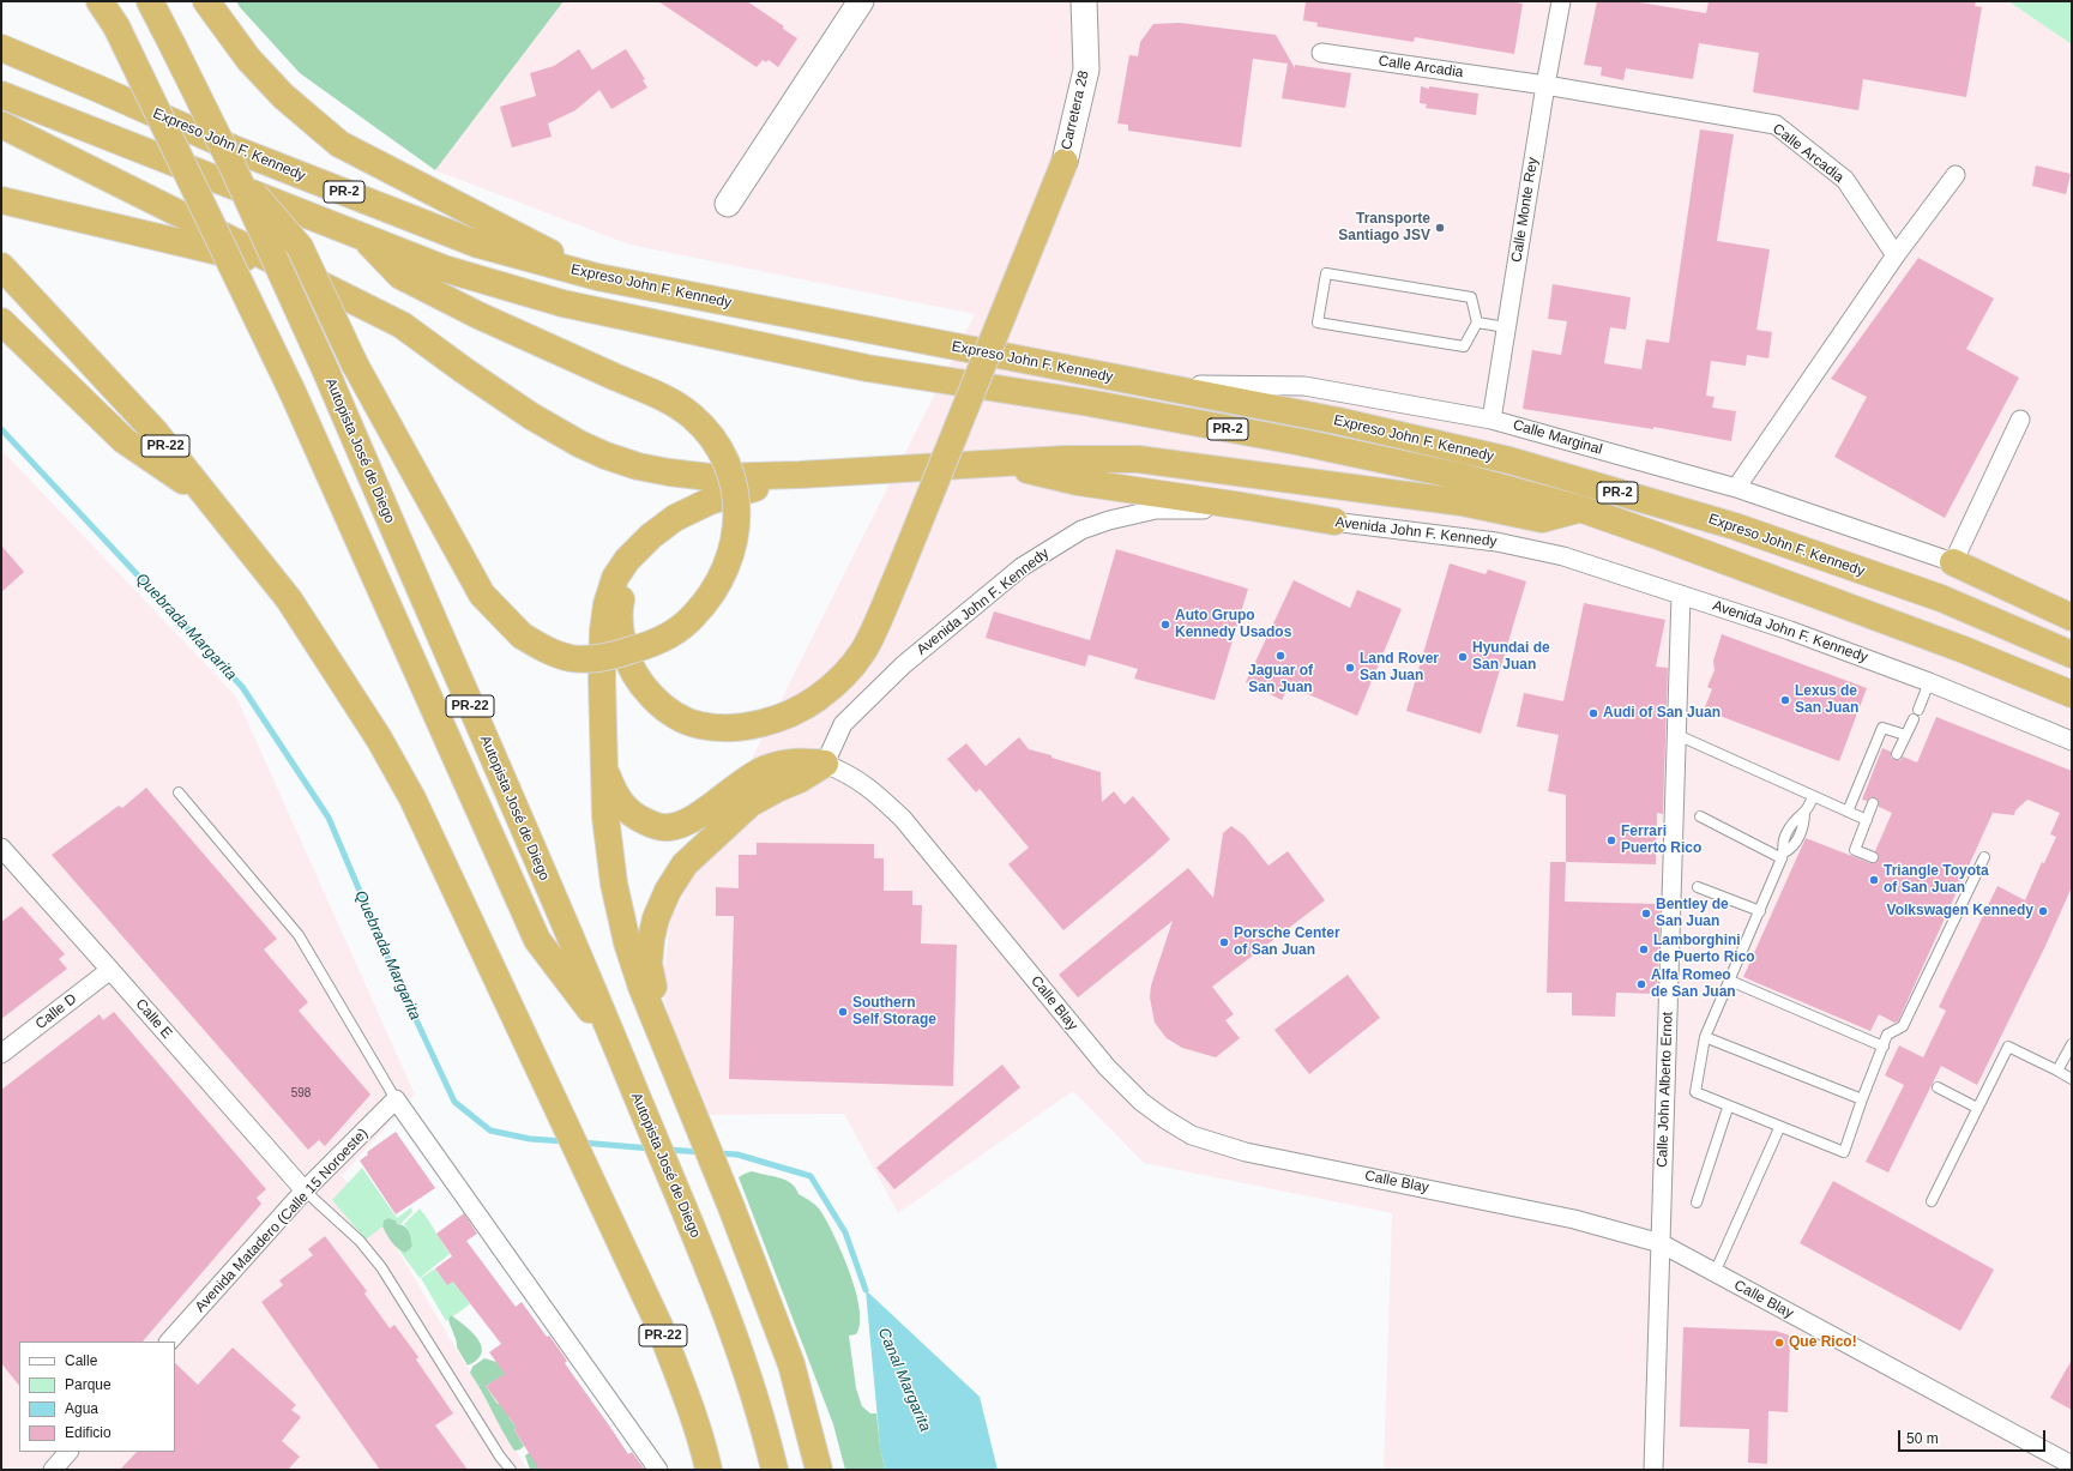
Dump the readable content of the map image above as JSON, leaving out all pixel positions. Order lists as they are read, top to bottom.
{
  "streets": {
    "highway": [
      "Expreso John F. Kennedy",
      "PR-2",
      "PR-22",
      "Autopista José de Diego"
    ],
    "street": [
      "Calle Arcadia",
      "Carretera 28",
      "Calle Monte Rey",
      "Calle Marginal",
      "Avenida John F. Kennedy",
      "Calle Blay",
      "Calle D",
      "Calle E",
      "Calle John Alberto Ernot",
      "Avenida Matadero (Calle 15 Noroeste)"
    ]
  },
  "crossings": [
    ["Calle Arcadia", "Calle Monte Rey"],
    ["Expreso John F. Kennedy", "Calle Marginal"],
    ["Calle Monte Rey", "Calle Marginal"],
    ["Avenida John F. Kennedy", "Calle Blay"],
    ["Avenida John F. Kennedy", "Calle John Alberto Ernot"],
    ["Calle Blay", "Calle John Alberto Ernot"],
    ["Calle D", "Calle E"],
    ["Calle E", "Avenida Matadero (Calle 15 Noroeste)"]
  ],
  "water": ["Quebrada Margarita", "Canal Margarita"],
  "places": [
    "Transporte Santiago JSV",
    "Auto Grupo Kennedy Usados",
    "Jaguar of San Juan",
    "Hyundai de San Juan",
    "Land Rover San Juan",
    "Lexus de San Juan",
    "Audi of San Juan",
    "Ferrari Puerto Rico",
    "Triangle Toyota of San Juan",
    "Volkswagen Kennedy",
    "Bentley de San Juan",
    "Porsche Center of San Juan",
    "Lamborghini de Puerto Rico",
    "Alfa Romeo de San Juan",
    "Southern Self Storage",
    "Que Rico!"
  ],
  "house_numbers": ["598"],
  "legend": [
    "Calle",
    "Parque",
    "Agua",
    "Edificio"
  ],
  "scale_bar": "50 m"
}
